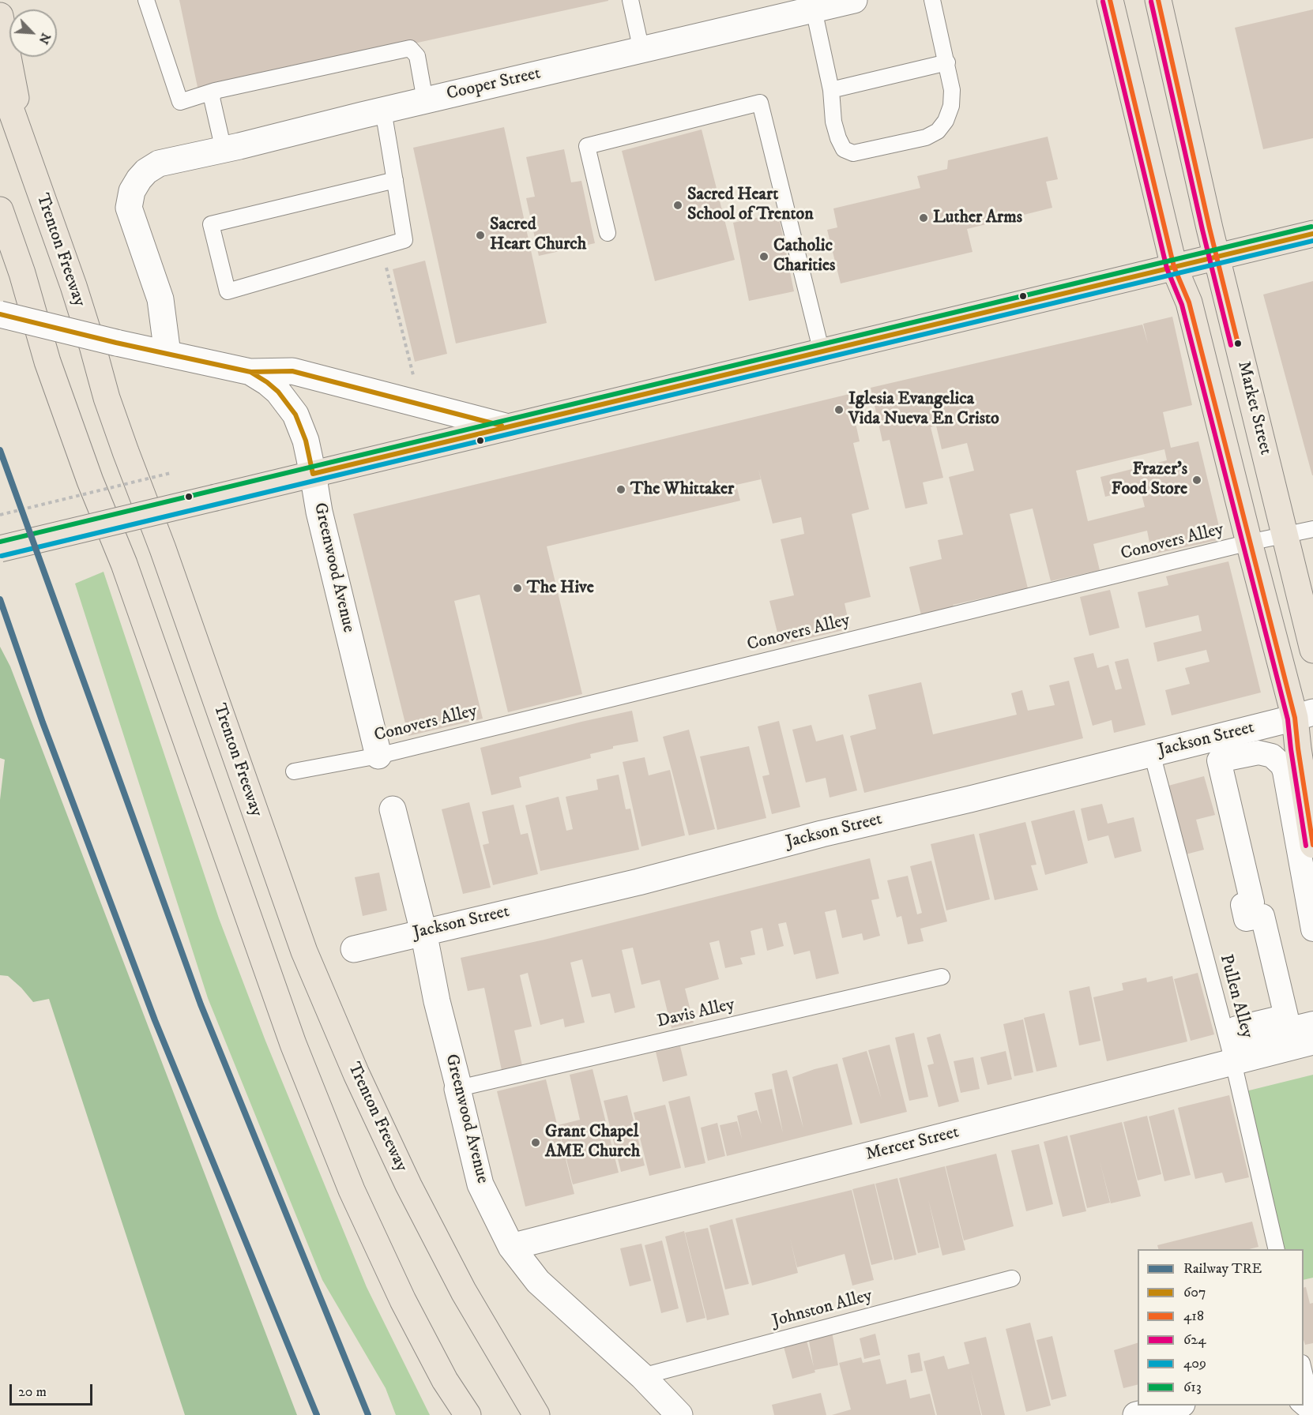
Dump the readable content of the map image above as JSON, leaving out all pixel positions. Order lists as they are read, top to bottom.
{
  "streets": {
    "main road": ["Trenton Freeway", "Market Street"],
    "street": [
      "Cooper Street",
      "Greenwood Avenue",
      "Jackson Street",
      "Mercer Street"
    ],
    "lane": [
      "Conovers Alley",
      "Pullen Alley",
      "Davis Alley",
      "Johnston Alley"
    ]
  },
  "crossings": [
    ["Market Street", "Conovers Alley"],
    ["Market Street", "Jackson Street"],
    ["Conovers Alley", "Greenwood Avenue"],
    ["Greenwood Avenue", "Jackson Street"],
    ["Greenwood Avenue", "Davis Alley"],
    ["Greenwood Avenue", "Mercer Street"],
    ["Greenwood Avenue", "Johnston Alley"],
    ["Jackson Street", "Pullen Alley"],
    ["Pullen Alley", "Mercer Street"]
  ],
  "places": [
    "Sacred Heart School of Trenton",
    "Luther Arms",
    "Sacred Heart Church",
    "Catholic Charities",
    "Iglesia Evangelica Vida Nueva En Cristo",
    "Frazer's Food Store",
    "The Whittaker",
    "The Hive",
    "Grant Chapel AME Church"
  ],
  "lines": [
    "transit line 418",
    "transit line 624",
    "transit line 613",
    "transit line 607",
    "transit line 409",
    "rail line TRE"
  ],
  "legend": [
    "Railway TRE",
    "607",
    "418",
    "624",
    "409",
    "613"
  ],
  "scale_bar": "20 m",
  "north": "bottom right"
}
